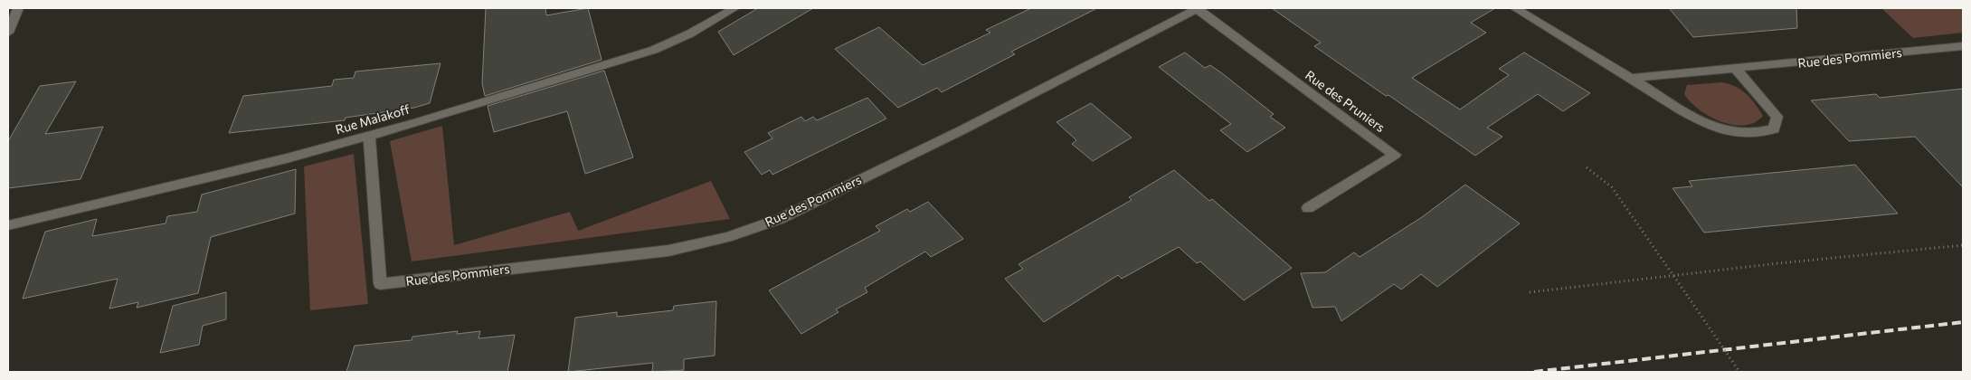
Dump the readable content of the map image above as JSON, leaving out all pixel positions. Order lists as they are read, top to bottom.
{
  "streets": {
    "street": ["Rue des Pommiers", "Rue des Pruniers", "Rue Malakoff"]
  },
  "crossings": [
    ["Rue des Pommiers", "Rue des Pruniers"],
    ["Rue des Pommiers", "Rue Malakoff"]
  ]
}
